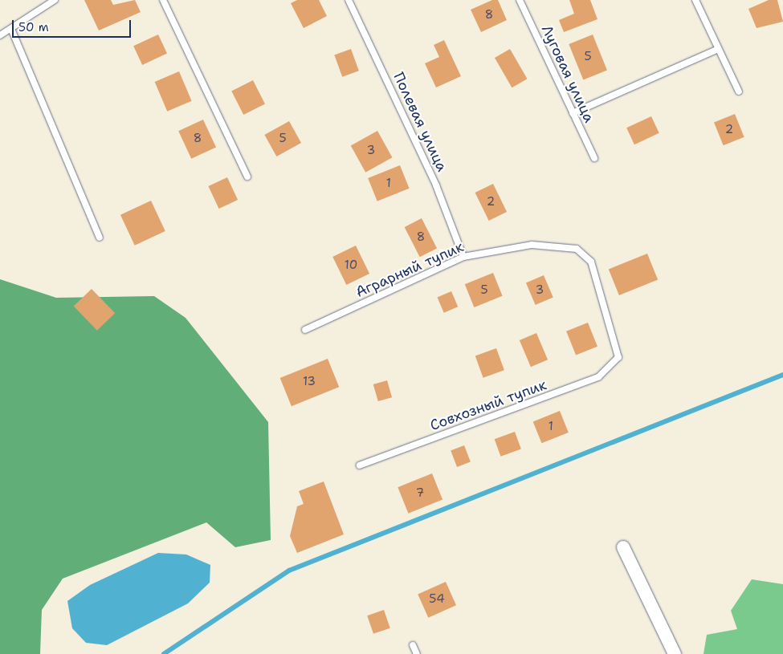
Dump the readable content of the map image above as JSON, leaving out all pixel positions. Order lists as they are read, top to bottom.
{
  "streets": {
    "lane": [
      "Луговая улица",
      "Полевая улица",
      "Аграрный тупик",
      "Совхозный тупик"
    ]
  },
  "crossings": [
    ["Полевая улица", "Аграрный тупик"],
    ["Аграрный тупик", "Совхозный тупик"]
  ],
  "house_numbers": [
    "8",
    "5",
    "2",
    "8",
    "5",
    "3",
    "1",
    "2",
    "8",
    "10",
    "5",
    "3",
    "13",
    "1",
    "7",
    "54"
  ],
  "scale_bar": "50 m"
}
